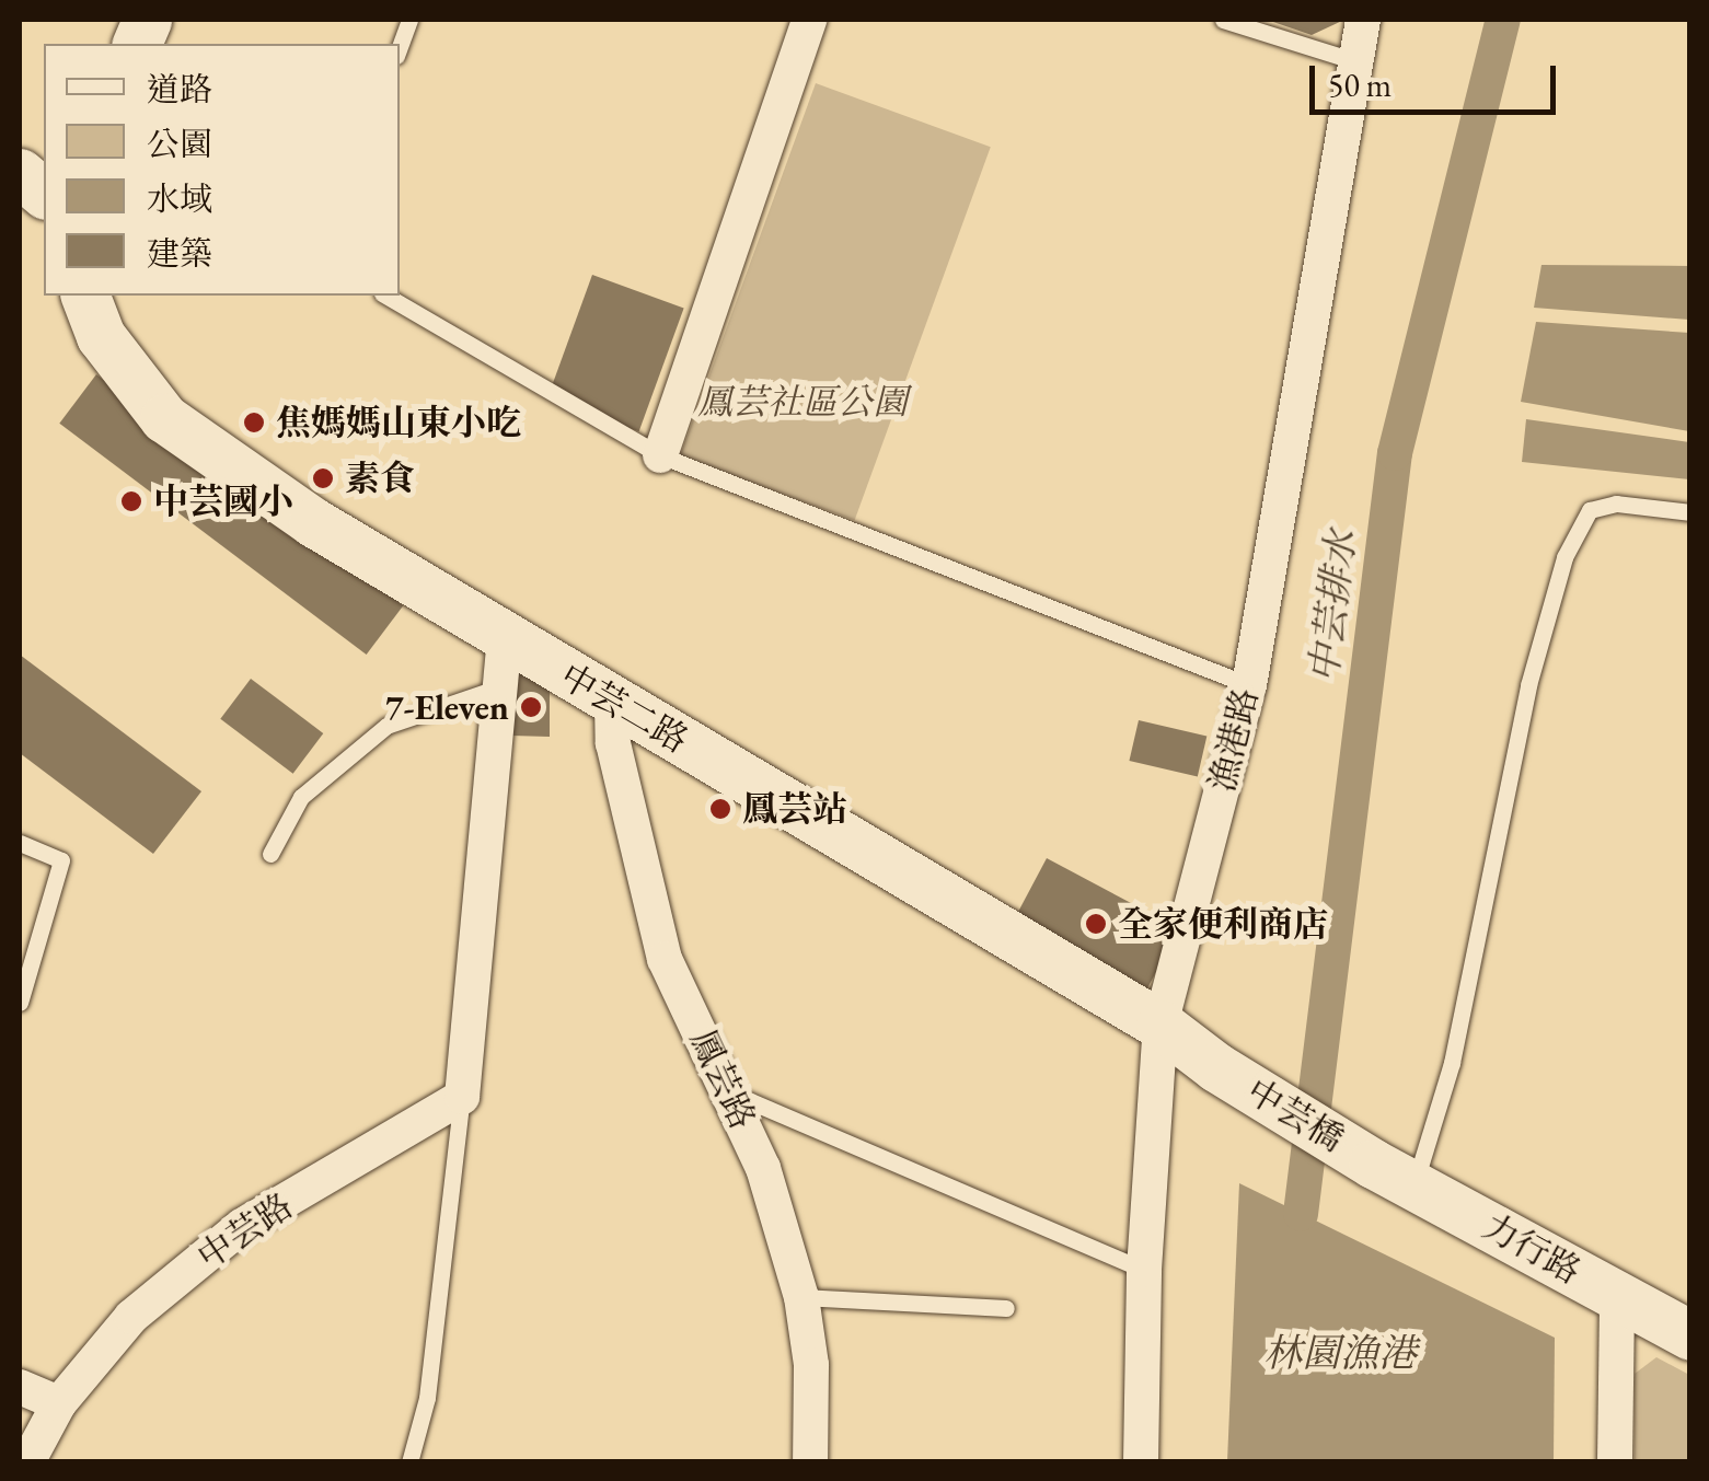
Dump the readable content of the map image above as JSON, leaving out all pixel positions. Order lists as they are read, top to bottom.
{
  "streets": {
    "street": [
      "中芸二路",
      "漁港路",
      "鳳芸路",
      "中芸橋",
      "中芸路",
      "力行路"
    ]
  },
  "crossings": [
    ["中芸二路", "漁港路"],
    ["中芸二路", "鳳芸路"],
    ["中芸二路", "中芸橋"],
    ["中芸橋", "力行路"]
  ],
  "water": ["中芸排水", "林園漁港"],
  "parks": ["鳳芸社區公園"],
  "places": [
    "焦媽媽山東小吃",
    "素食",
    "中芸國小",
    "7-Eleven",
    "鳳芸站",
    "全家便利商店"
  ],
  "legend": [
    "道路",
    "公園",
    "水域",
    "建築"
  ],
  "scale_bar": "50 m"
}
